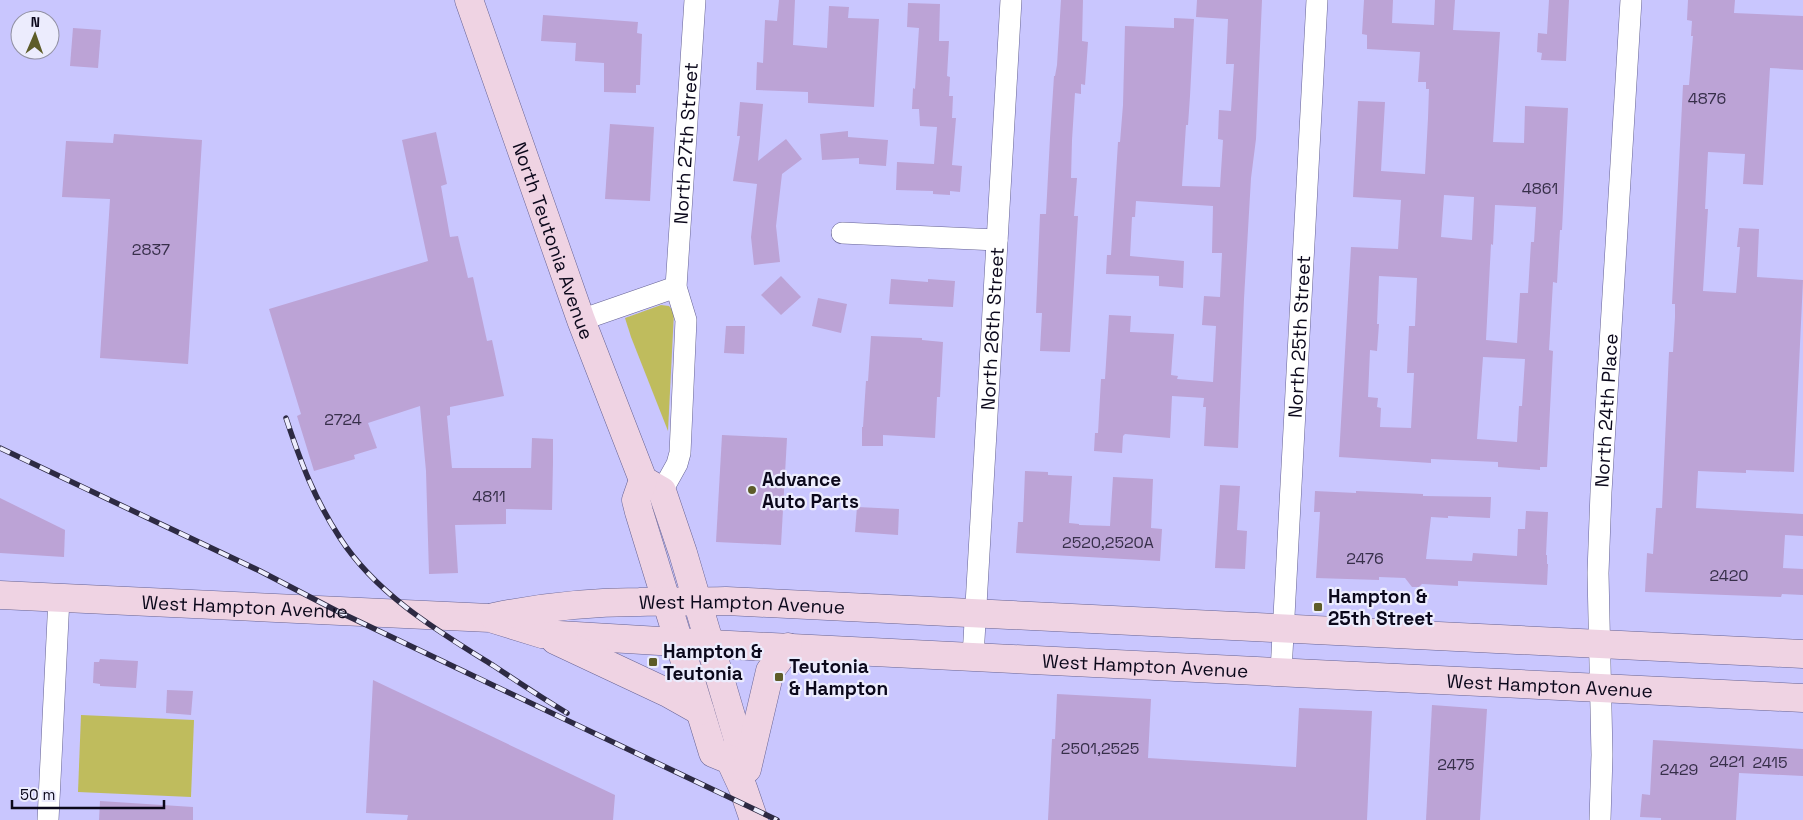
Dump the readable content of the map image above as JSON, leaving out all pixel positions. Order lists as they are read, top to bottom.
{
  "streets": {
    "main road": ["North Teutonia Avenue", "West Hampton Avenue"],
    "street": [
      "North 27th Street",
      "North 26th Street",
      "North 25th Street",
      "North 24th Place"
    ]
  },
  "crossings": [
    ["North 27th Street", "North Teutonia Avenue"],
    ["North Teutonia Avenue", "West Hampton Avenue"],
    ["North 26th Street", "West Hampton Avenue"],
    ["North 25th Street", "West Hampton Avenue"],
    ["North 24th Place", "West Hampton Avenue"]
  ],
  "places": {
    "other": ["Advance Auto Parts"],
    "transit": ["Hampton & 25th Street", "Hampton & Teutonia", "Teutonia & Hampton"]
  },
  "house_numbers": [
    "4876",
    "4861",
    "2837",
    "2724",
    "4811",
    "2520,2520A",
    "2476",
    "2420",
    "2501,2525",
    "2421",
    "2415",
    "2475",
    "2429"
  ],
  "scale_bar": "50 m",
  "north": "top"
}
